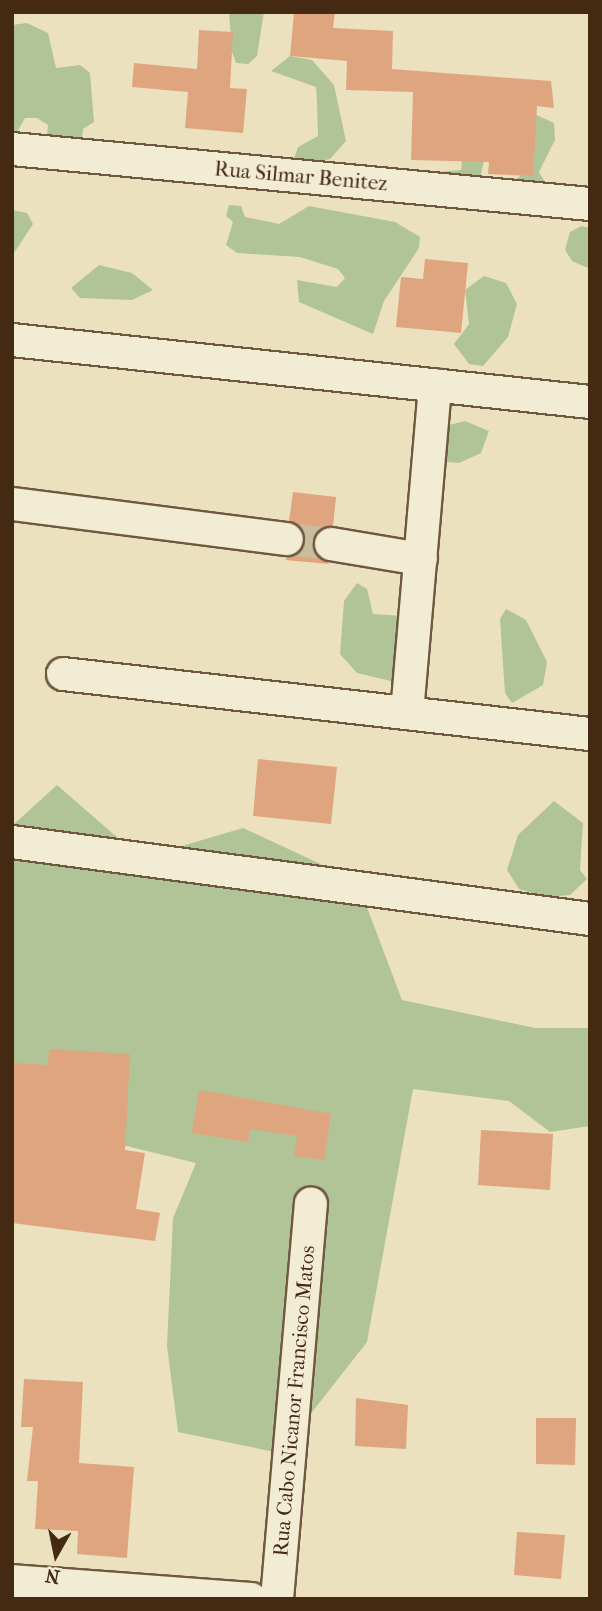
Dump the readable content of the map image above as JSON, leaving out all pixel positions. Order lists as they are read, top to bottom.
{
  "streets": {
    "street": ["Rua Silmar Benitez", "Rua Cabo Nicanor Francisco Matos"]
  },
  "north": "bottom"
}
